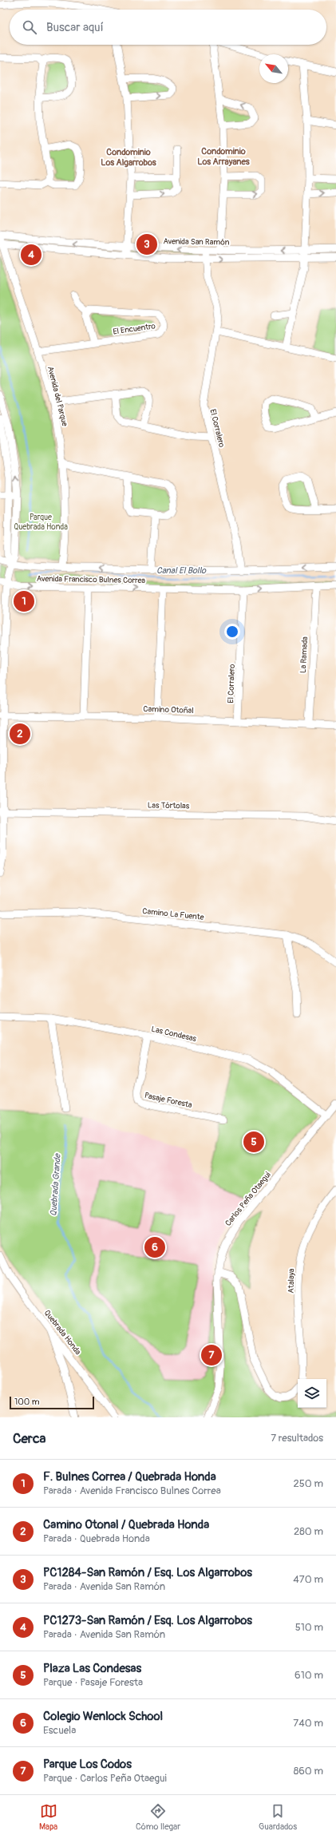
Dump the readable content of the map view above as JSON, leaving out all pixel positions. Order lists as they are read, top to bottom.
{
  "streets": {
    "street": [
      "Avenida San Ramón",
      "El Encuentro",
      "Avenida del Parque",
      "El Corralero",
      "Avenida Francisco Bulnes Correa",
      "La Ramada",
      "Camino Otoñal",
      "Las Tórtolas",
      "Camino La Fuente",
      "Las Condesas",
      "Pasaje Foresta",
      "Carlos Peña Otaegui",
      "Atalaya",
      "Quebrada Honda"
    ]
  },
  "crossings": [
    ["Avenida San Ramón", "Avenida del Parque"],
    ["Avenida San Ramón", "El Corralero"],
    ["El Encuentro", "Avenida del Parque"],
    ["Avenida del Parque", "Avenida Francisco Bulnes Correa"],
    ["El Corralero", "Avenida Francisco Bulnes Correa"],
    ["El Corralero", "Camino Otoñal"],
    ["Avenida Francisco Bulnes Correa", "La Ramada"],
    ["La Ramada", "Camino Otoñal"],
    ["Las Condesas", "Pasaje Foresta"],
    ["Las Condesas", "Carlos Peña Otaegui"]
  ],
  "districts": ["Condominio Los Arrayanes", "Condominio Los Algarrobos"],
  "water": ["Canal El Bollo", "Quebrada Grande"],
  "parks": ["Parque Quebrada Honda"],
  "scale_bar": "100 m",
  "north": "top left",
  "page": {
    "search": "Buscar aquí",
    "pins": [
      "3",
      "4",
      "1",
      "2",
      "5",
      "6",
      "7"
    ],
    "scale": "100 m",
    "heading": ["Cerca", "7 resultados"],
    "list": [
      {
        "mark": "1",
        "name": "F. Bulnes Correa / Quebrada Honda",
        "note": "Parada · Avenida Francisco Bulnes Correa",
        "value": "250 m"
      },
      {
        "mark": "2",
        "name": "Camino Otonal / Quebrada Honda",
        "note": "Parada · Quebrada Honda",
        "value": "280 m"
      },
      {
        "mark": "3",
        "name": "PC1284-San Ramón / Esq. Los Algarrobos",
        "note": "Parada · Avenida San Ramón",
        "value": "470 m"
      },
      {
        "mark": "4",
        "name": "PC1273-San Ramón / Esq. Los Algarrobos",
        "note": "Parada · Avenida San Ramón",
        "value": "510 m"
      },
      {
        "mark": "5",
        "name": "Plaza Las Condesas",
        "note": "Parque · Pasaje Foresta",
        "value": "610 m"
      },
      {
        "mark": "6",
        "name": "Colegio Wenlock School",
        "note": "Escuela",
        "value": "740 m"
      },
      {
        "mark": "7",
        "name": "Parque Los Codos",
        "note": "Parque · Carlos Peña Otaegui",
        "value": "860 m"
      }
    ],
    "nav": ["Mapa", "Cómo llegar", "Guardados"]
  }
}
